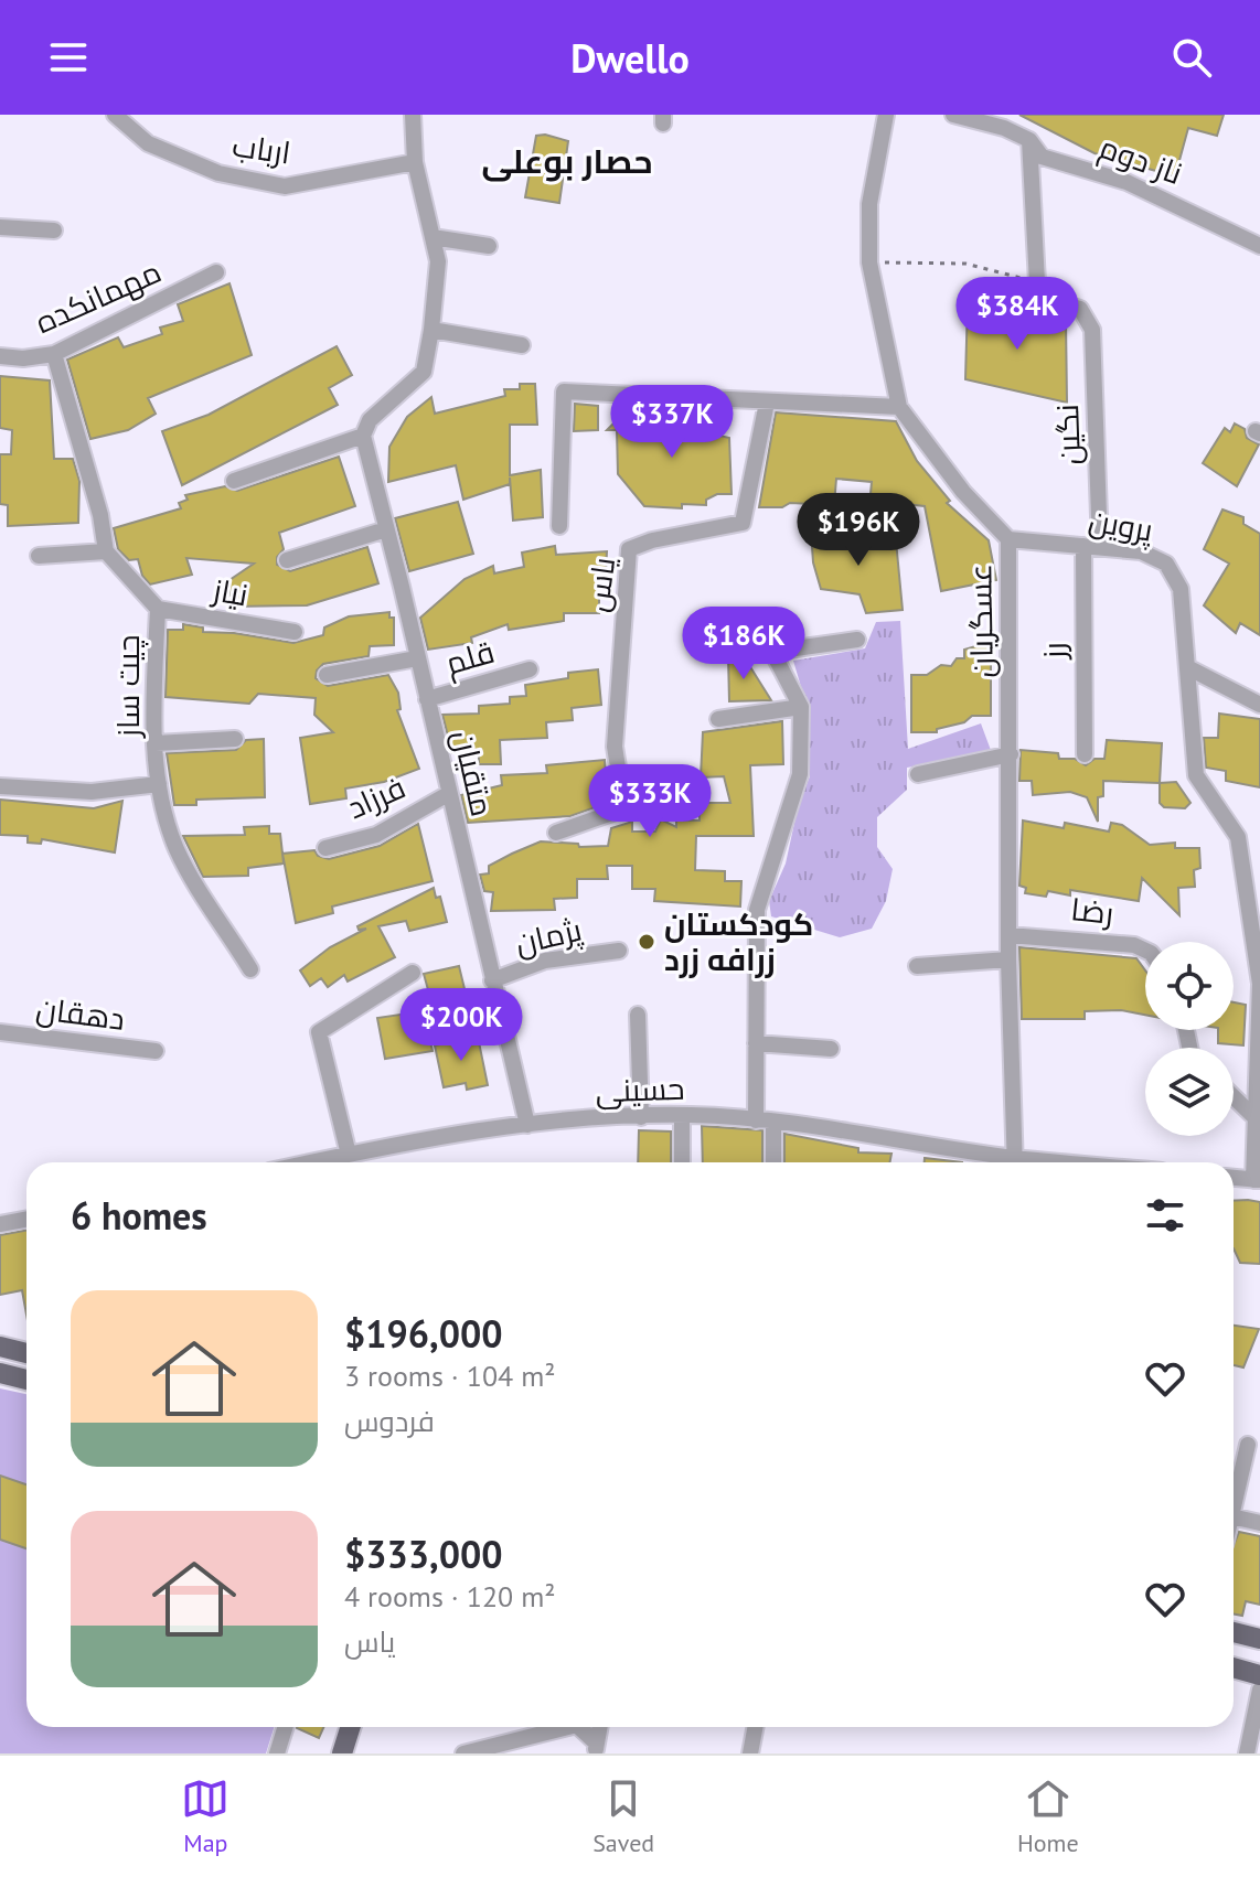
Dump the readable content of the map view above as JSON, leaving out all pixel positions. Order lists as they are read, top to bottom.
{
  "streets": {
    "street": [
      "ارباب",
      "ناز دوم",
      "مهمانکده",
      "نگین",
      "پروین",
      "یاس",
      "نیاز",
      "عسگریان",
      "رز",
      "قلم",
      "چیت ساز",
      "متقیان",
      "فرزاد",
      "رضا",
      "پژمان",
      "دهقان",
      "حسینی"
    ]
  },
  "crossings": [
    ["نگین", "پروین"],
    ["نگین", "رز"],
    ["پروین", "عسگریان"],
    ["پروین", "رز"],
    ["یاس", "عسگریان"],
    ["نیاز", "چیت ساز"],
    ["عسگریان", "رضا"],
    ["قلم", "متقیان"],
    ["متقیان", "فرزاد"],
    ["متقیان", "پژمان"],
    ["متقیان", "حسینی"]
  ],
  "districts": ["حصار بوعلی"],
  "places": ["کودکستان زرافه زرد"],
  "page": {
    "header": "Dwello",
    "price": [
      "$384K",
      "$337K",
      "$196K",
      "$186K",
      "$333K",
      "$200K"
    ],
    "heading": "6 homes",
    "list": [
      {
        "name": "$196,000",
        "note": "3 rooms · 104 m² · فردوس"
      },
      {
        "name": "$333,000",
        "note": "4 rooms · 120 m² · یاس"
      }
    ],
    "tabs": ["Map", "Saved", "Home"]
  }
}
